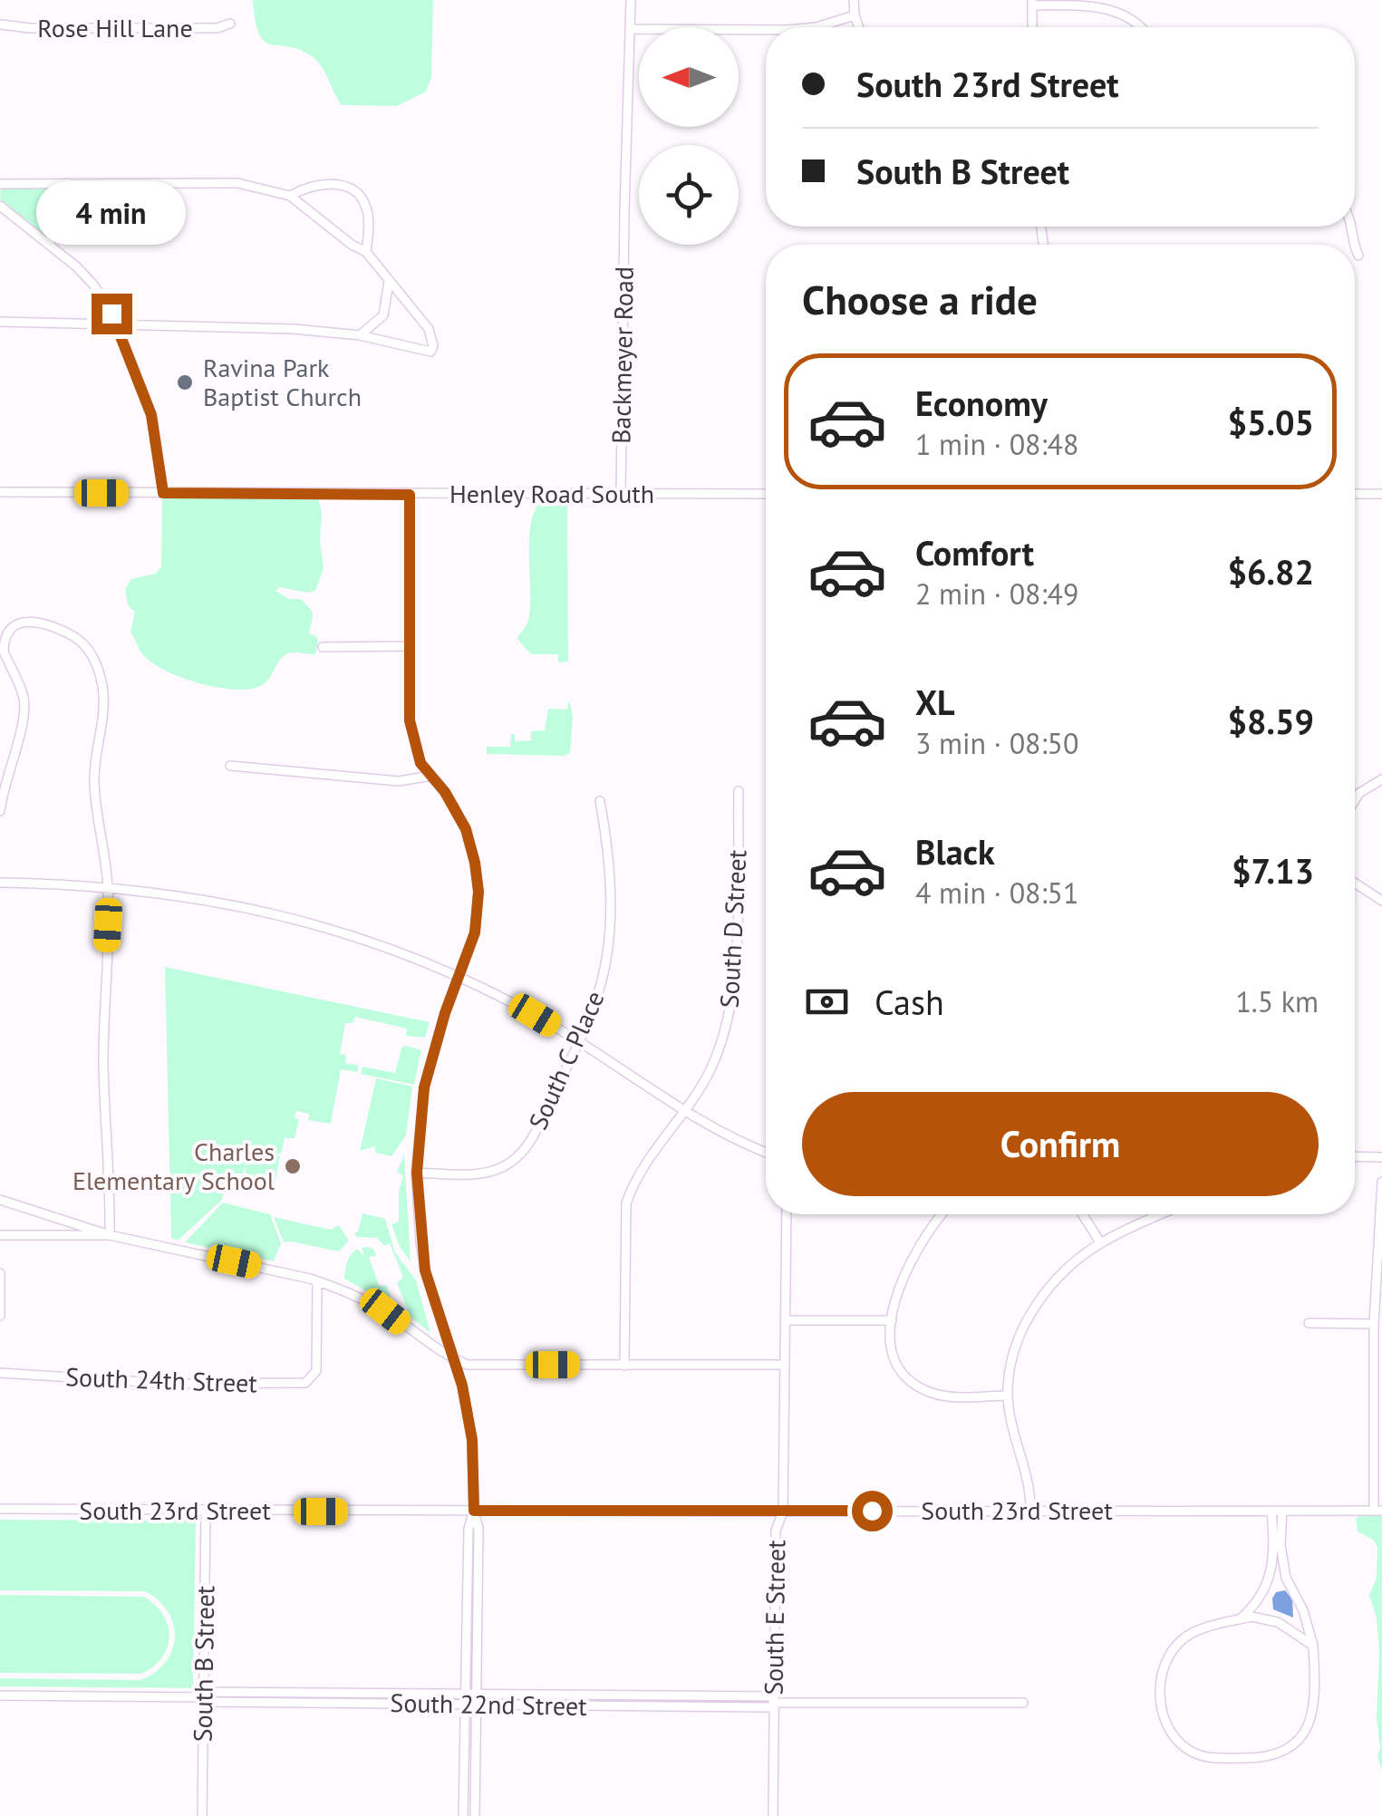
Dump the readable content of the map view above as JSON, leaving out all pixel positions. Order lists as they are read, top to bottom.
{
  "streets": {
    "street": [
      "Rose Hill Lane",
      "Backmeyer Road",
      "Henley Road South",
      "South D Street",
      "South C Place",
      "South 24th Street",
      "South 23rd Street",
      "South E Street",
      "South B Street",
      "South 22nd Street"
    ]
  },
  "crossings": [
    ["Backmeyer Road", "Henley Road South"],
    ["South 23rd Street", "South E Street"],
    ["South 23rd Street", "South B Street"],
    ["South E Street", "South 22nd Street"],
    ["South B Street", "South 22nd Street"]
  ],
  "places": ["Ravina Park Baptist Church", "Charles Elementary School"],
  "north": "left",
  "page": {
    "banner": ["South 23rd Street", "South B Street"],
    "bubble": "4 min",
    "heading": "Choose a ride",
    "list": [
      {
        "name": "Economy",
        "note": "1 min · 08:48",
        "value": "$5.05"
      },
      {
        "name": "Comfort",
        "note": "2 min · 08:49",
        "value": "$6.82"
      },
      {
        "name": "XL",
        "note": "3 min · 08:50",
        "value": "$8.59"
      },
      {
        "name": "Black",
        "note": "4 min · 08:51",
        "value": "$7.13"
      }
    ],
    "pay": ["Cash", "1.5 km"],
    "buttons": "Confirm"
  }
}
